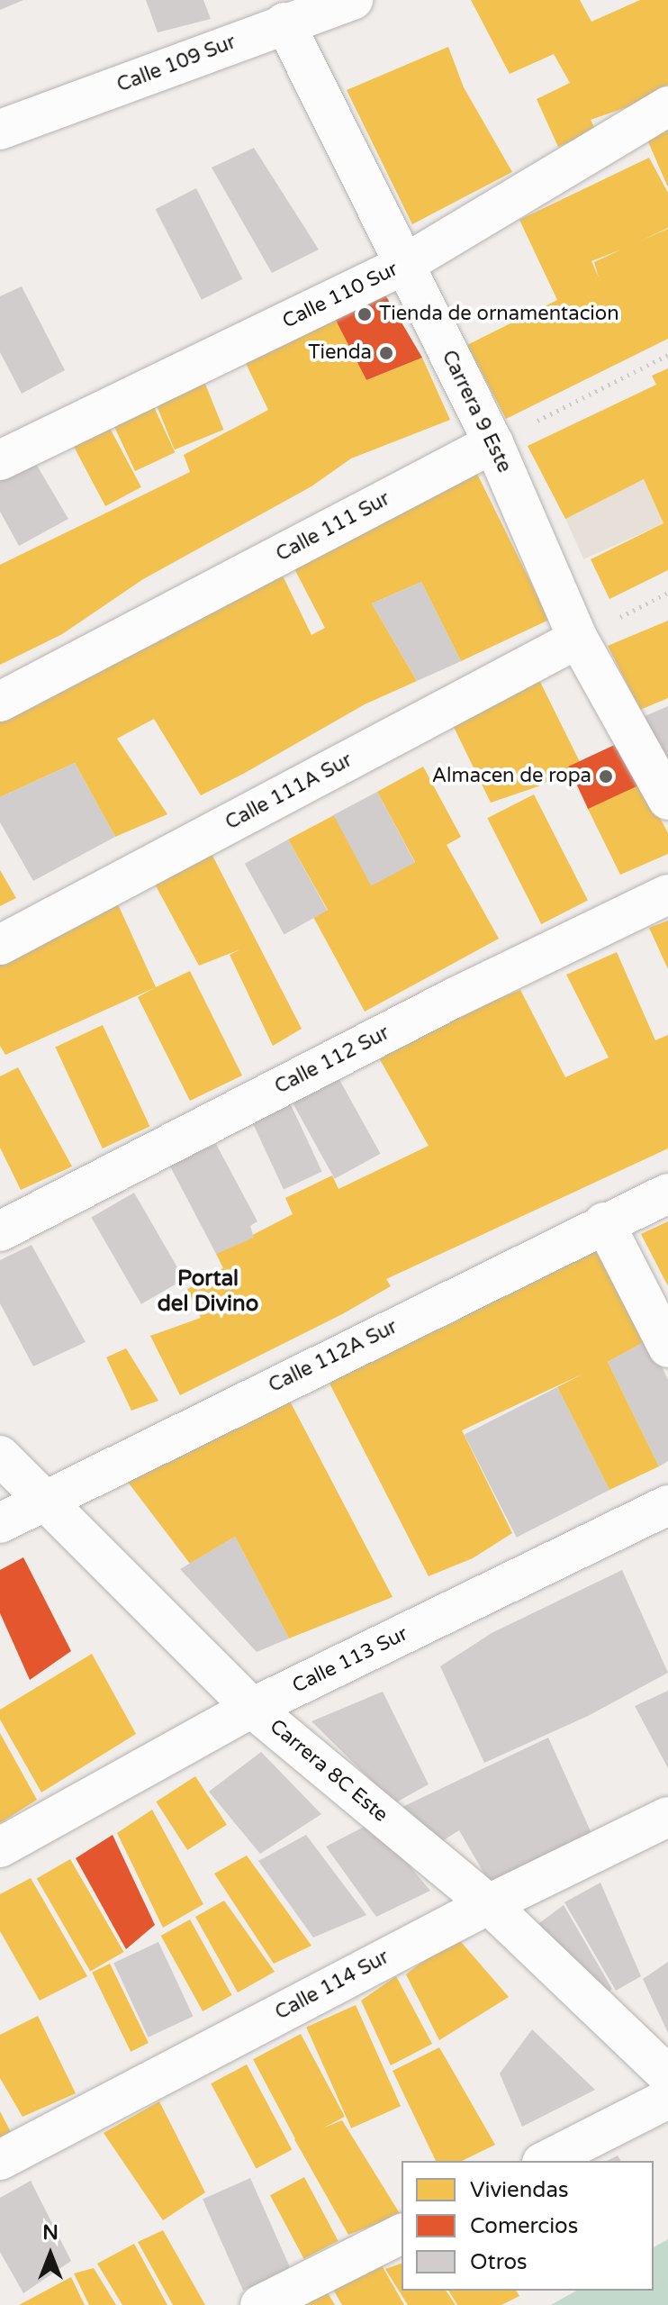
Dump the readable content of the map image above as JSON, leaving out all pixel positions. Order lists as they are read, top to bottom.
{
  "streets": {
    "street": [
      "Calle 109 Sur",
      "Calle 110 Sur",
      "Carrera 9 Este",
      "Calle 111 Sur",
      "Calle 111A Sur",
      "Calle 112 Sur",
      "Calle 112A Sur",
      "Calle 113 Sur",
      "Carrera 8C Este",
      "Calle 114 Sur"
    ]
  },
  "crossings": [
    ["Calle 109 Sur", "Carrera 9 Este"],
    ["Calle 110 Sur", "Carrera 9 Este"],
    ["Carrera 9 Este", "Calle 111 Sur"],
    ["Carrera 9 Este", "Calle 111A Sur"],
    ["Calle 112A Sur", "Carrera 8C Este"],
    ["Calle 113 Sur", "Carrera 8C Este"],
    ["Carrera 8C Este", "Calle 114 Sur"]
  ],
  "districts": ["Portal del Divino"],
  "places": ["Tienda de ornamentacion", "Tienda", "Almacen de ropa"],
  "legend": ["Viviendas", "Comercios", "Otros"],
  "north": "top"
}
